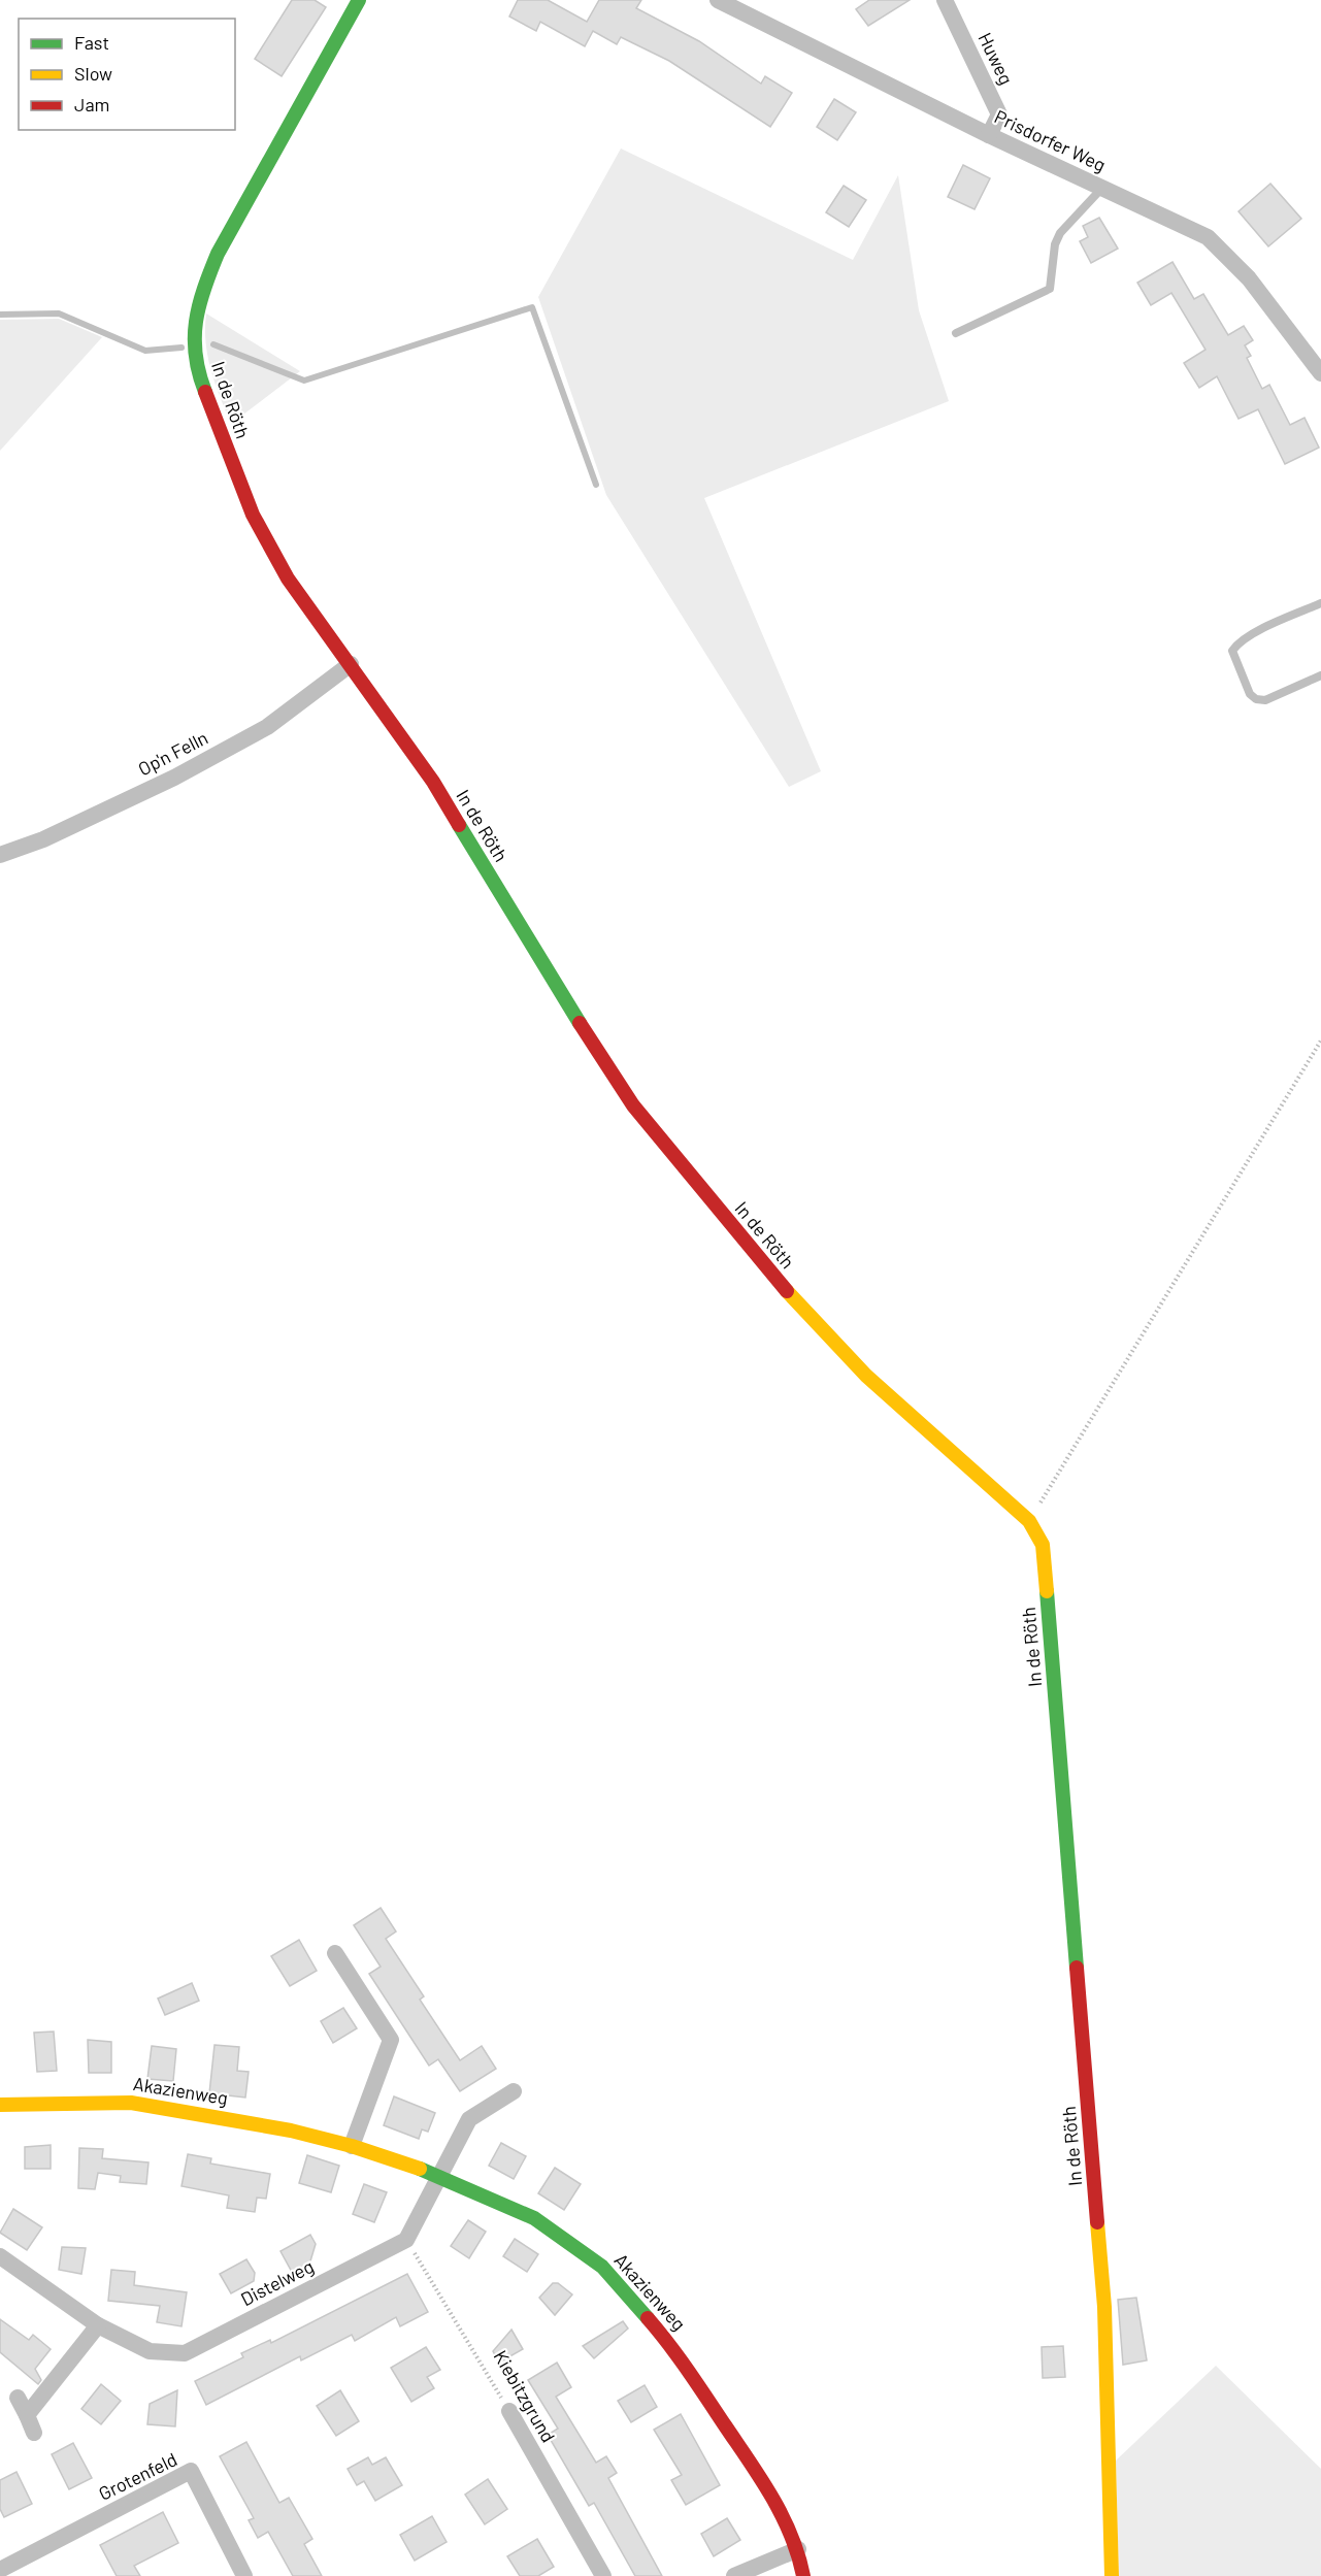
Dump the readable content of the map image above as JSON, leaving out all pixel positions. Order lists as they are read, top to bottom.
{
  "streets": {
    "street": [
      "Huweg",
      "Prisdorfer Weg",
      "In de Röth",
      "Op'n Felln",
      "Akazienweg",
      "Distelweg",
      "Kiebitzgrund",
      "Grotenfeld"
    ]
  },
  "crossings": [
    ["Huweg", "Prisdorfer Weg"],
    ["In de Röth", "Op'n Felln"],
    ["Distelweg", "Kiebitzgrund"]
  ],
  "legend": ["Fast", "Slow", "Jam"]
}
